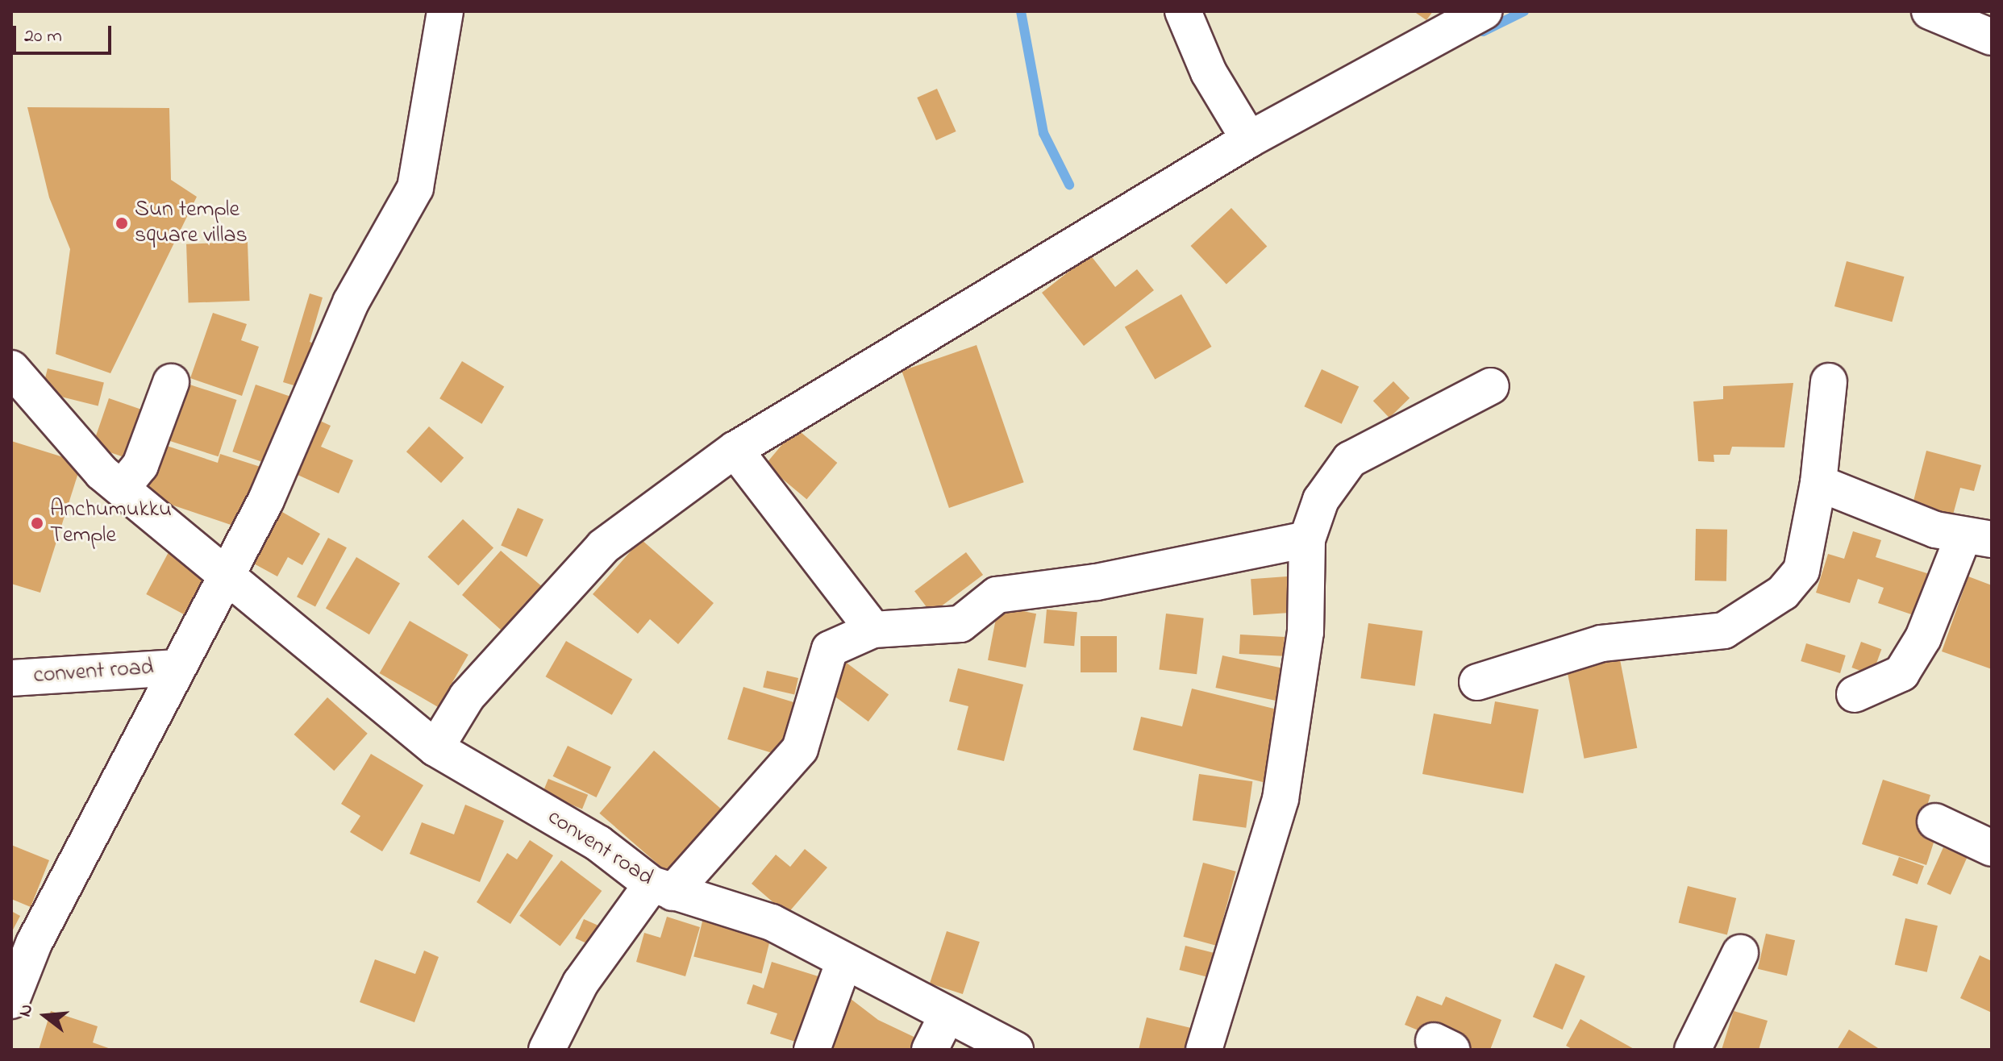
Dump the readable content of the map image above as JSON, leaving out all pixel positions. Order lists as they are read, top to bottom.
{
  "streets": {
    "street": ["convent road"]
  },
  "places": ["Sun temple square villas", "Anchumukku Temple"],
  "scale_bar": "20 m",
  "north": "left"
}
